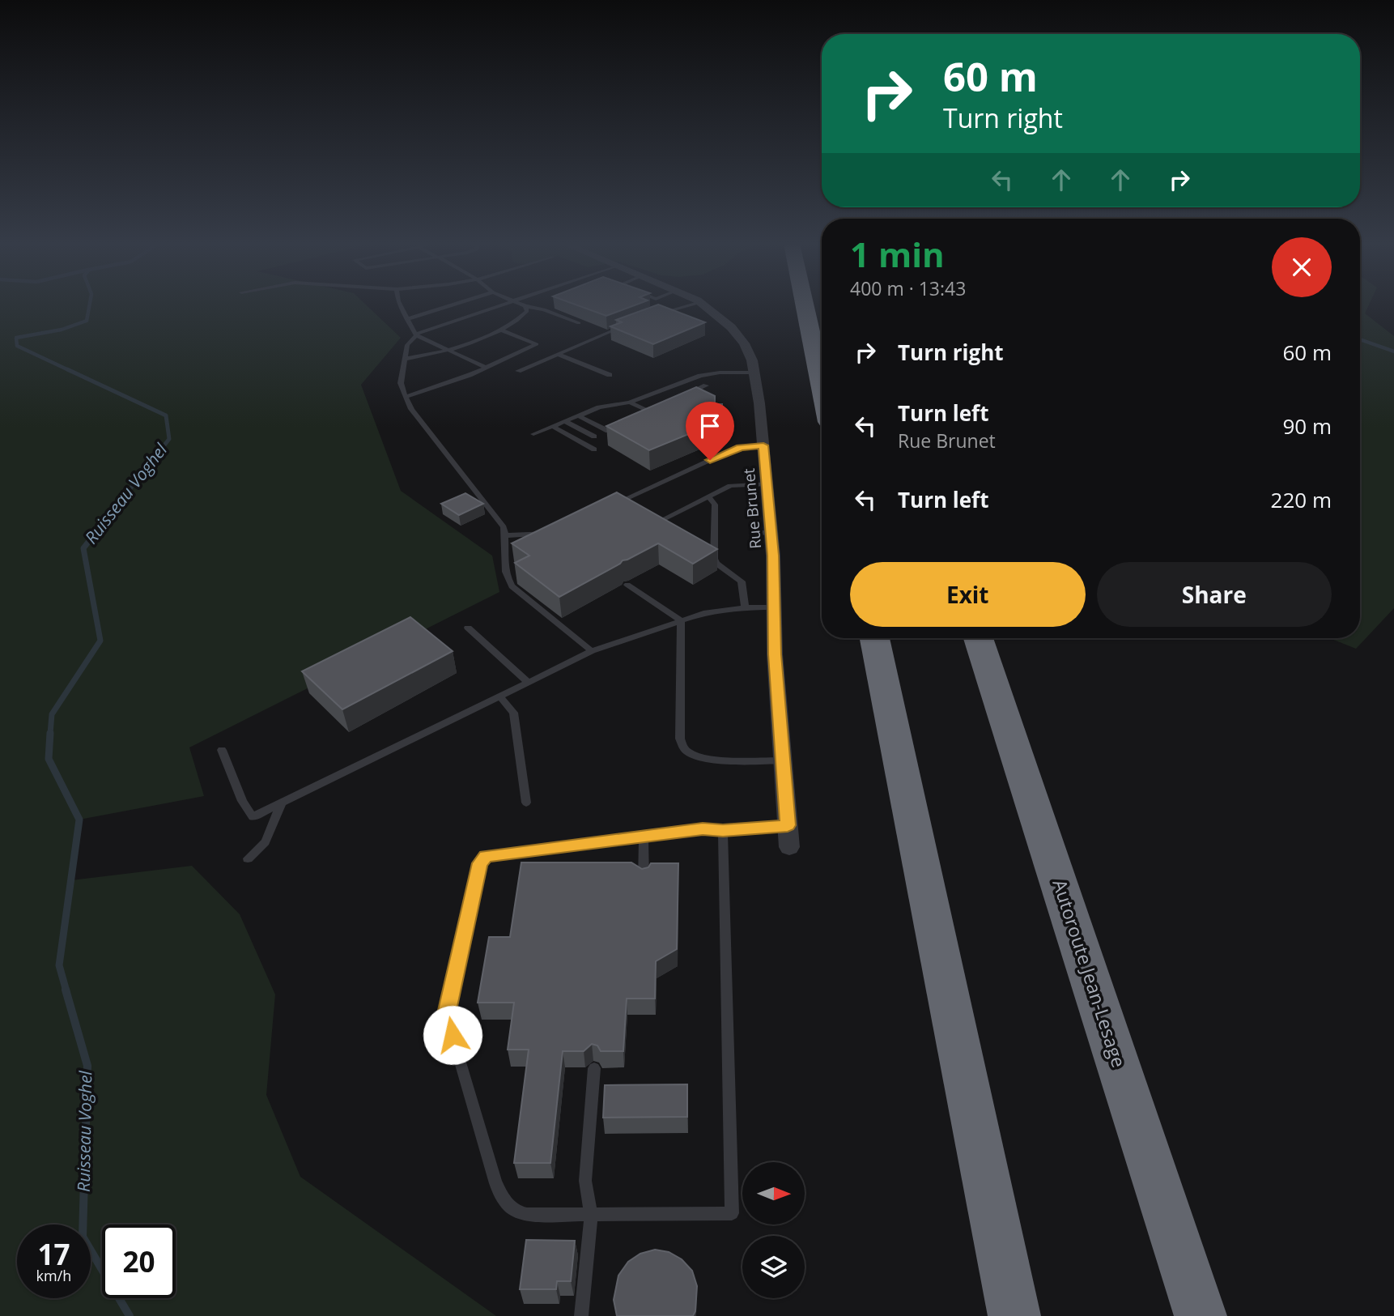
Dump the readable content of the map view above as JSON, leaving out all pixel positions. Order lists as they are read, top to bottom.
{
  "streets": {
    "highway": ["Autoroute Jean-Lesage"],
    "street": ["Rue Brunet"]
  },
  "water": ["Ruisseau Voghel"],
  "north": "right",
  "page": {
    "turn": ["60 m", "Turn right"],
    "heading": ["1 min", "400 m · 13:43"],
    "list": [
      {
        "name": "Turn right",
        "value": "60 m"
      },
      {
        "name": "Turn left",
        "note": "Rue Brunet",
        "value": "90 m"
      },
      {
        "name": "Turn left",
        "value": "220 m"
      }
    ],
    "buttons": ["Exit", "Share"],
    "speed": "17 km/h",
    "limit": "20"
  }
}
